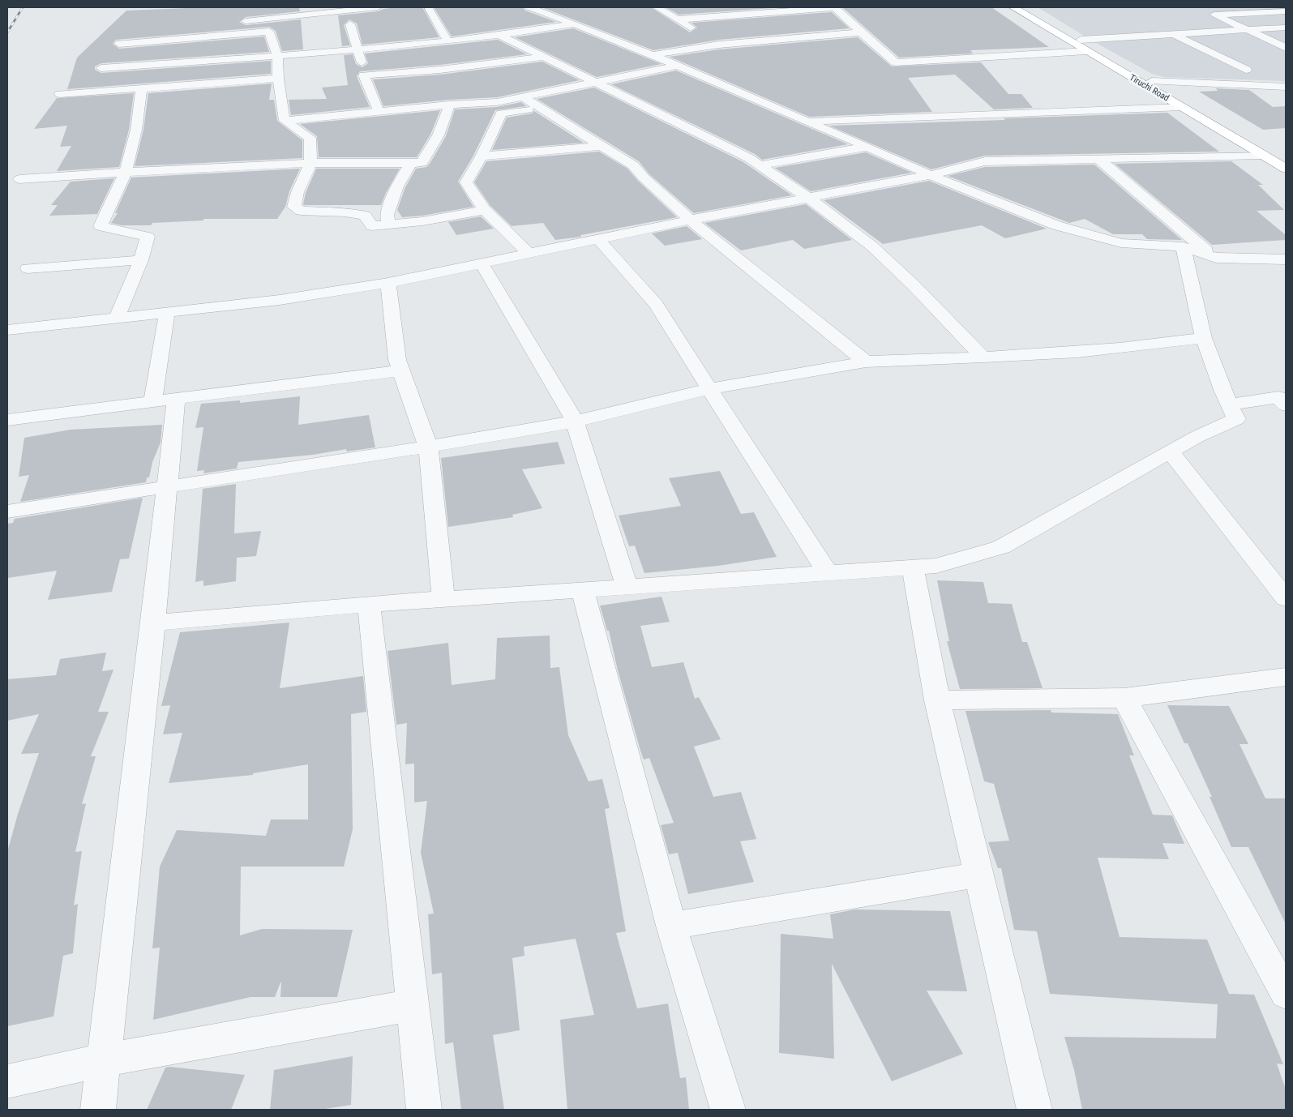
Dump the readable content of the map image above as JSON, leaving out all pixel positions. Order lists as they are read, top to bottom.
{
  "streets": {
    "highway": ["Tiruchi Road"]
  }
}
